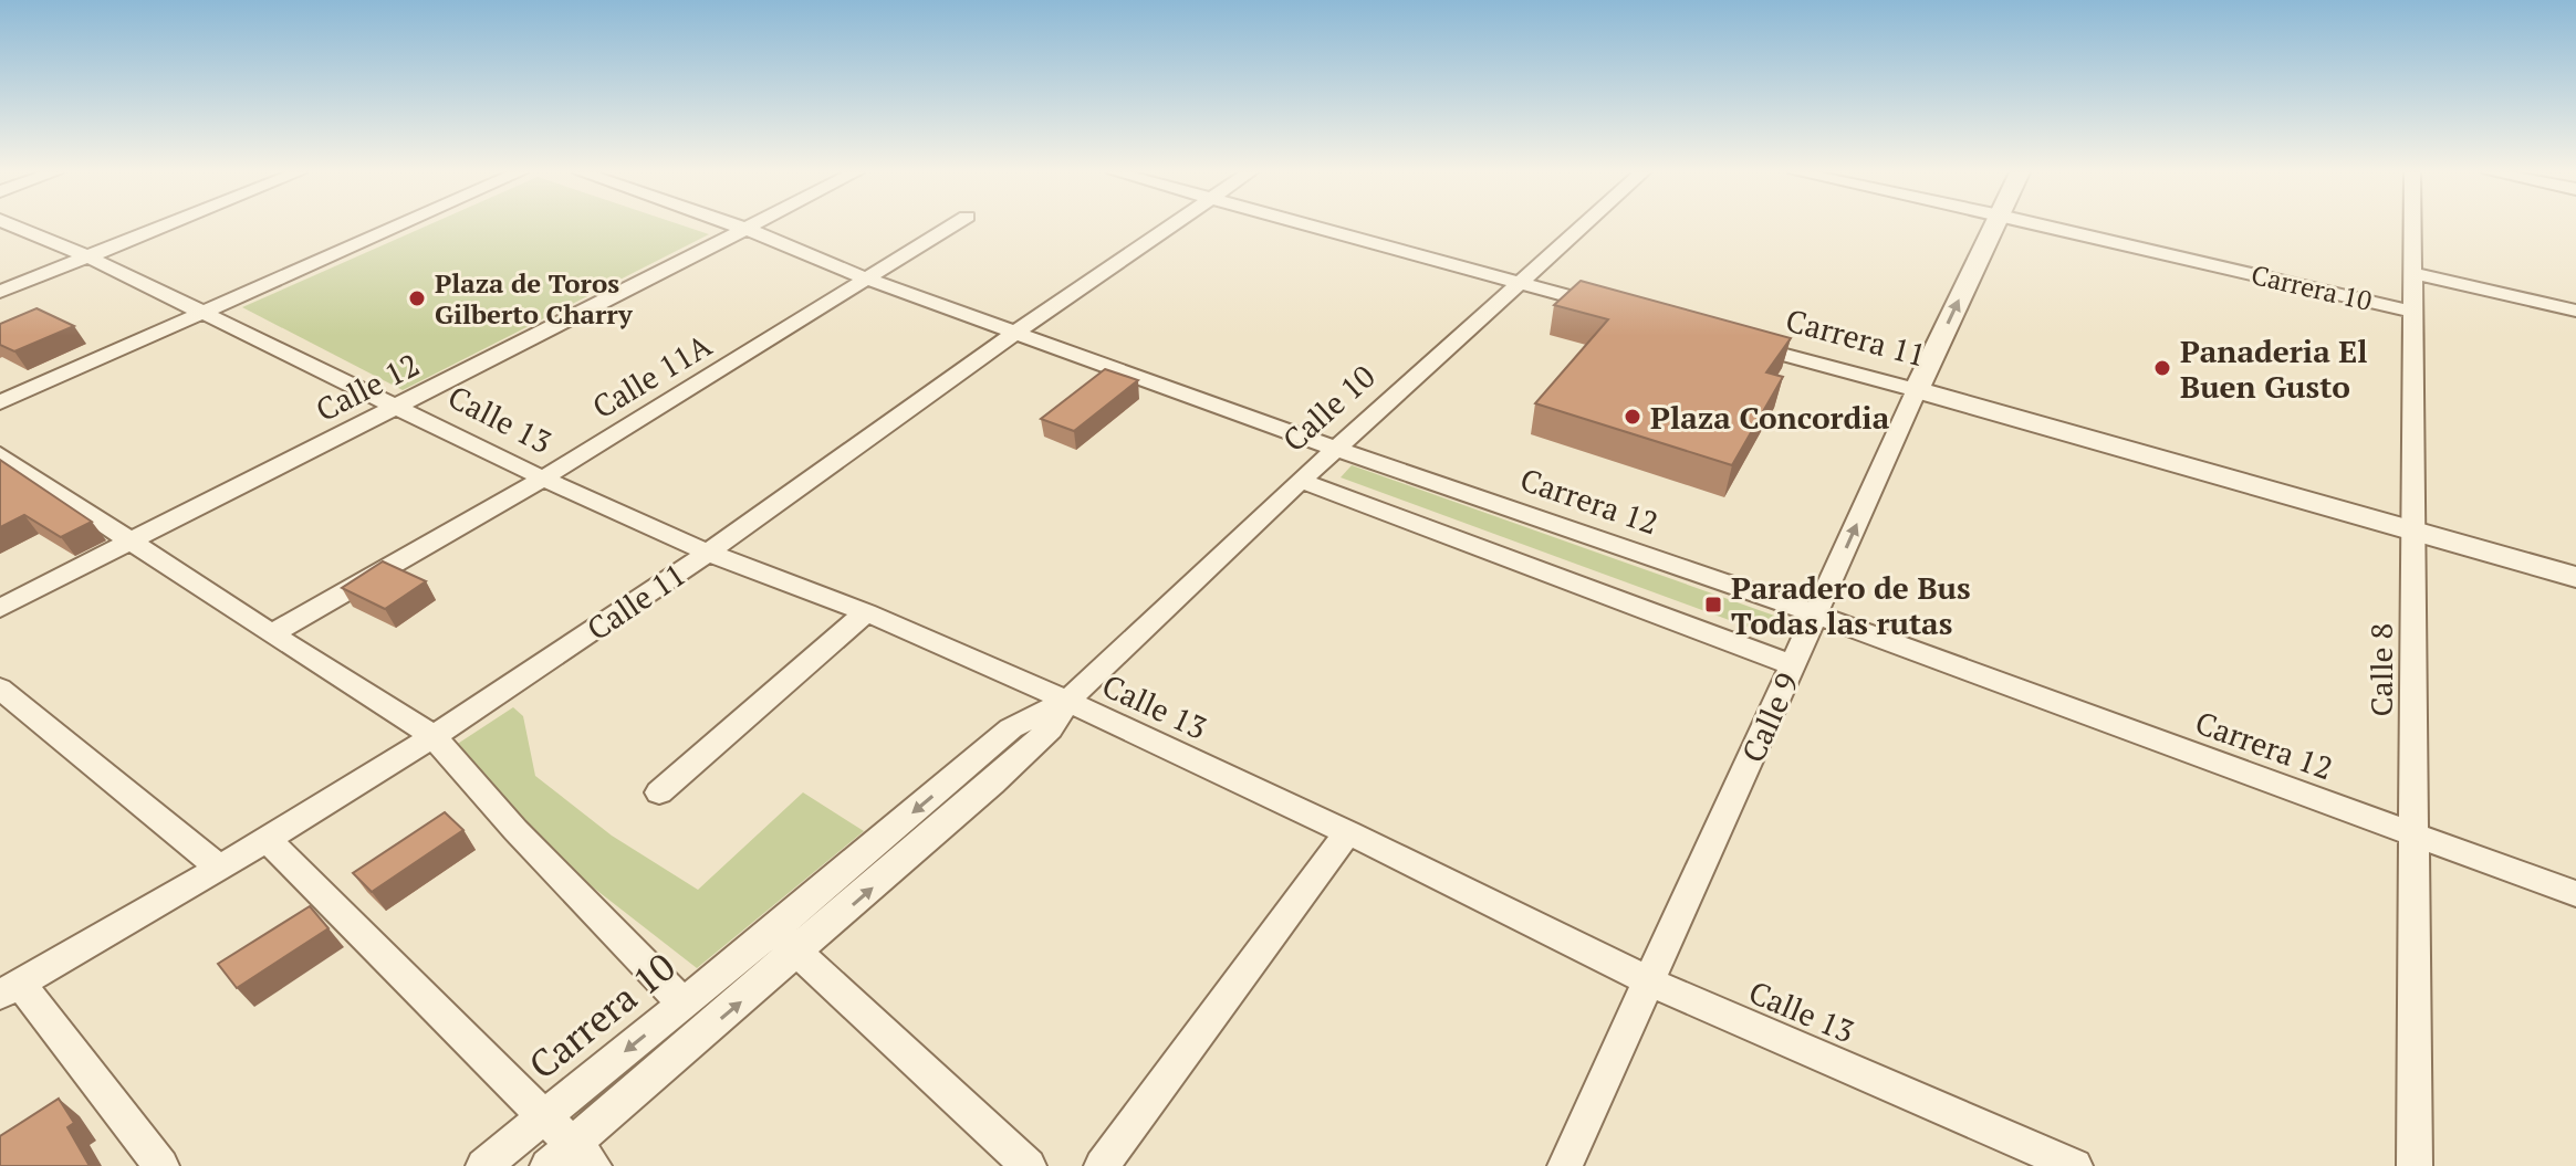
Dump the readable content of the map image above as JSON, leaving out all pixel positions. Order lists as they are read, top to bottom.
{
  "streets": {
    "street": [
      "Carrera 10",
      "Carrera 11",
      "Calle 11A",
      "Calle 12",
      "Calle 10",
      "Calle 13",
      "Carrera 12",
      "Calle 11",
      "Calle 8",
      "Calle 9"
    ]
  },
  "crossings": [
    ["Carrera 10", "Calle 10"],
    ["Carrera 10", "Calle 8"],
    ["Carrera 11", "Calle 8"],
    ["Carrera 11", "Calle 9"],
    ["Calle 11A", "Calle 13"],
    ["Calle 11A", "Carrera 12"],
    ["Calle 12", "Calle 13"],
    ["Calle 12", "Carrera 12"],
    ["Calle 10", "Calle 13"],
    ["Calle 10", "Carrera 12"],
    ["Calle 13", "Calle 11"],
    ["Calle 13", "Calle 9"],
    ["Carrera 12", "Calle 11"],
    ["Carrera 12", "Calle 8"],
    ["Carrera 12", "Calle 9"]
  ],
  "one_way": ["Calle 9"],
  "places": {
    "other": ["Plaza de Toros Gilberto Charry", "Panaderia El Buen Gusto", "Plaza Concordia"],
    "transit": ["Paradero de Bus Todas las rutas"]
  }
}
